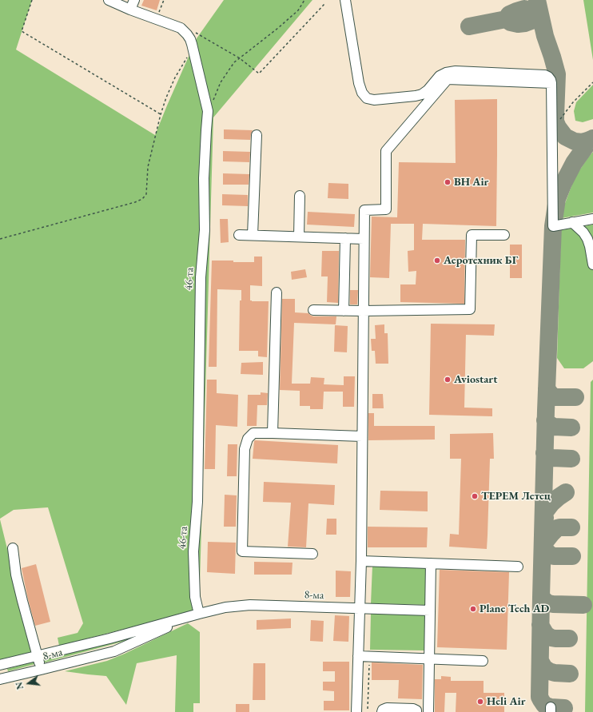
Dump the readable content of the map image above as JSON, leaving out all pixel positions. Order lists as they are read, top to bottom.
{
  "streets": {
    "street": ["46-та", "8-ма"]
  },
  "crossings": [
    ["46-та", "8-ма"]
  ],
  "places": [
    "BH Air",
    "Аеротехник БГ",
    "Aviostart",
    "ТЕРЕМ Летец",
    "Plane Tech AD",
    "Heli Air"
  ],
  "north": "left"
}
